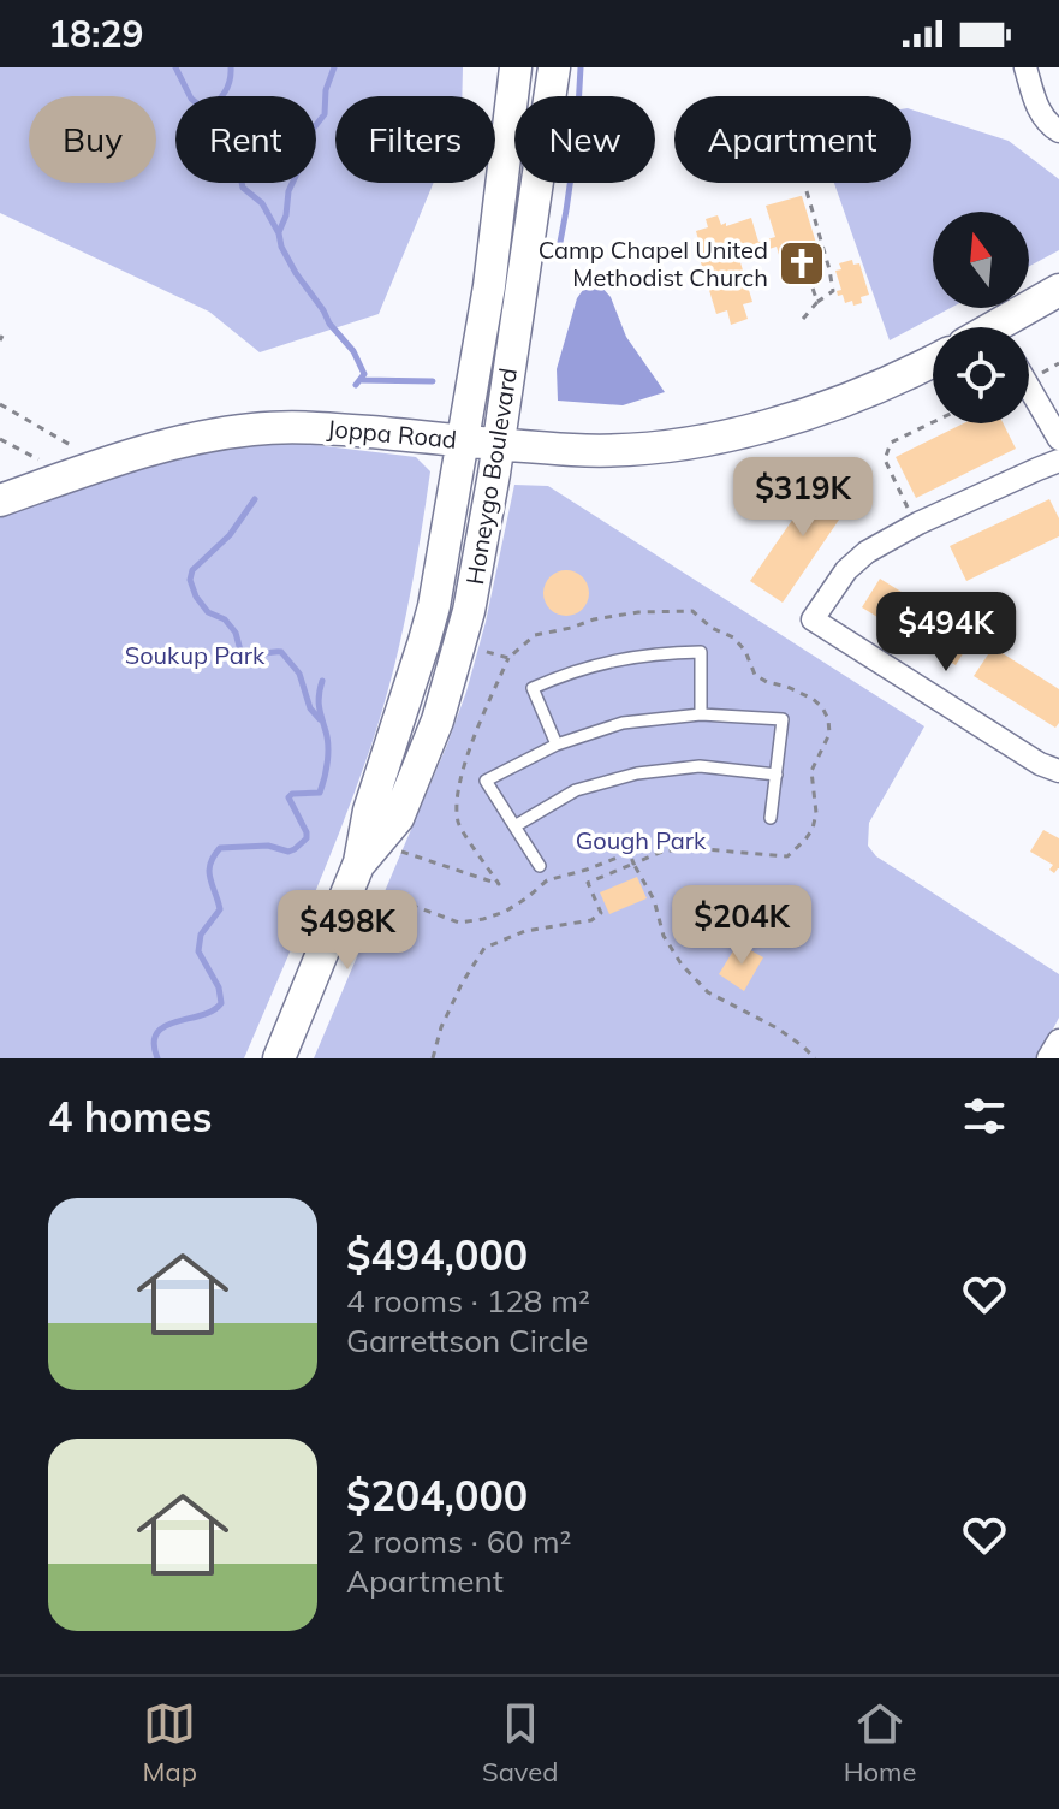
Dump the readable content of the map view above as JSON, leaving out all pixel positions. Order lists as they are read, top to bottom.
{
  "streets": {
    "main road": ["Joppa Road", "Honeygo Boulevard"]
  },
  "crossings": [
    ["Joppa Road", "Honeygo Boulevard"]
  ],
  "parks": ["Soukup Park", "Gough Park"],
  "places": {
    "church": ["Camp Chapel United Methodist Church"]
  },
  "north": "top",
  "page": {
    "status": "18:29",
    "chip": [
      "Buy",
      "Rent",
      "Filters",
      "New",
      "Apartment"
    ],
    "price": [
      "$319K",
      "$494K",
      "$204K",
      "$498K"
    ],
    "heading": "4 homes",
    "list": [
      {
        "name": "$494,000",
        "note": "4 rooms · 128 m² · Garrettson Circle"
      },
      {
        "name": "$204,000",
        "note": "2 rooms · 60 m² · Apartment"
      }
    ],
    "tabs": ["Map", "Saved", "Home"]
  }
}
